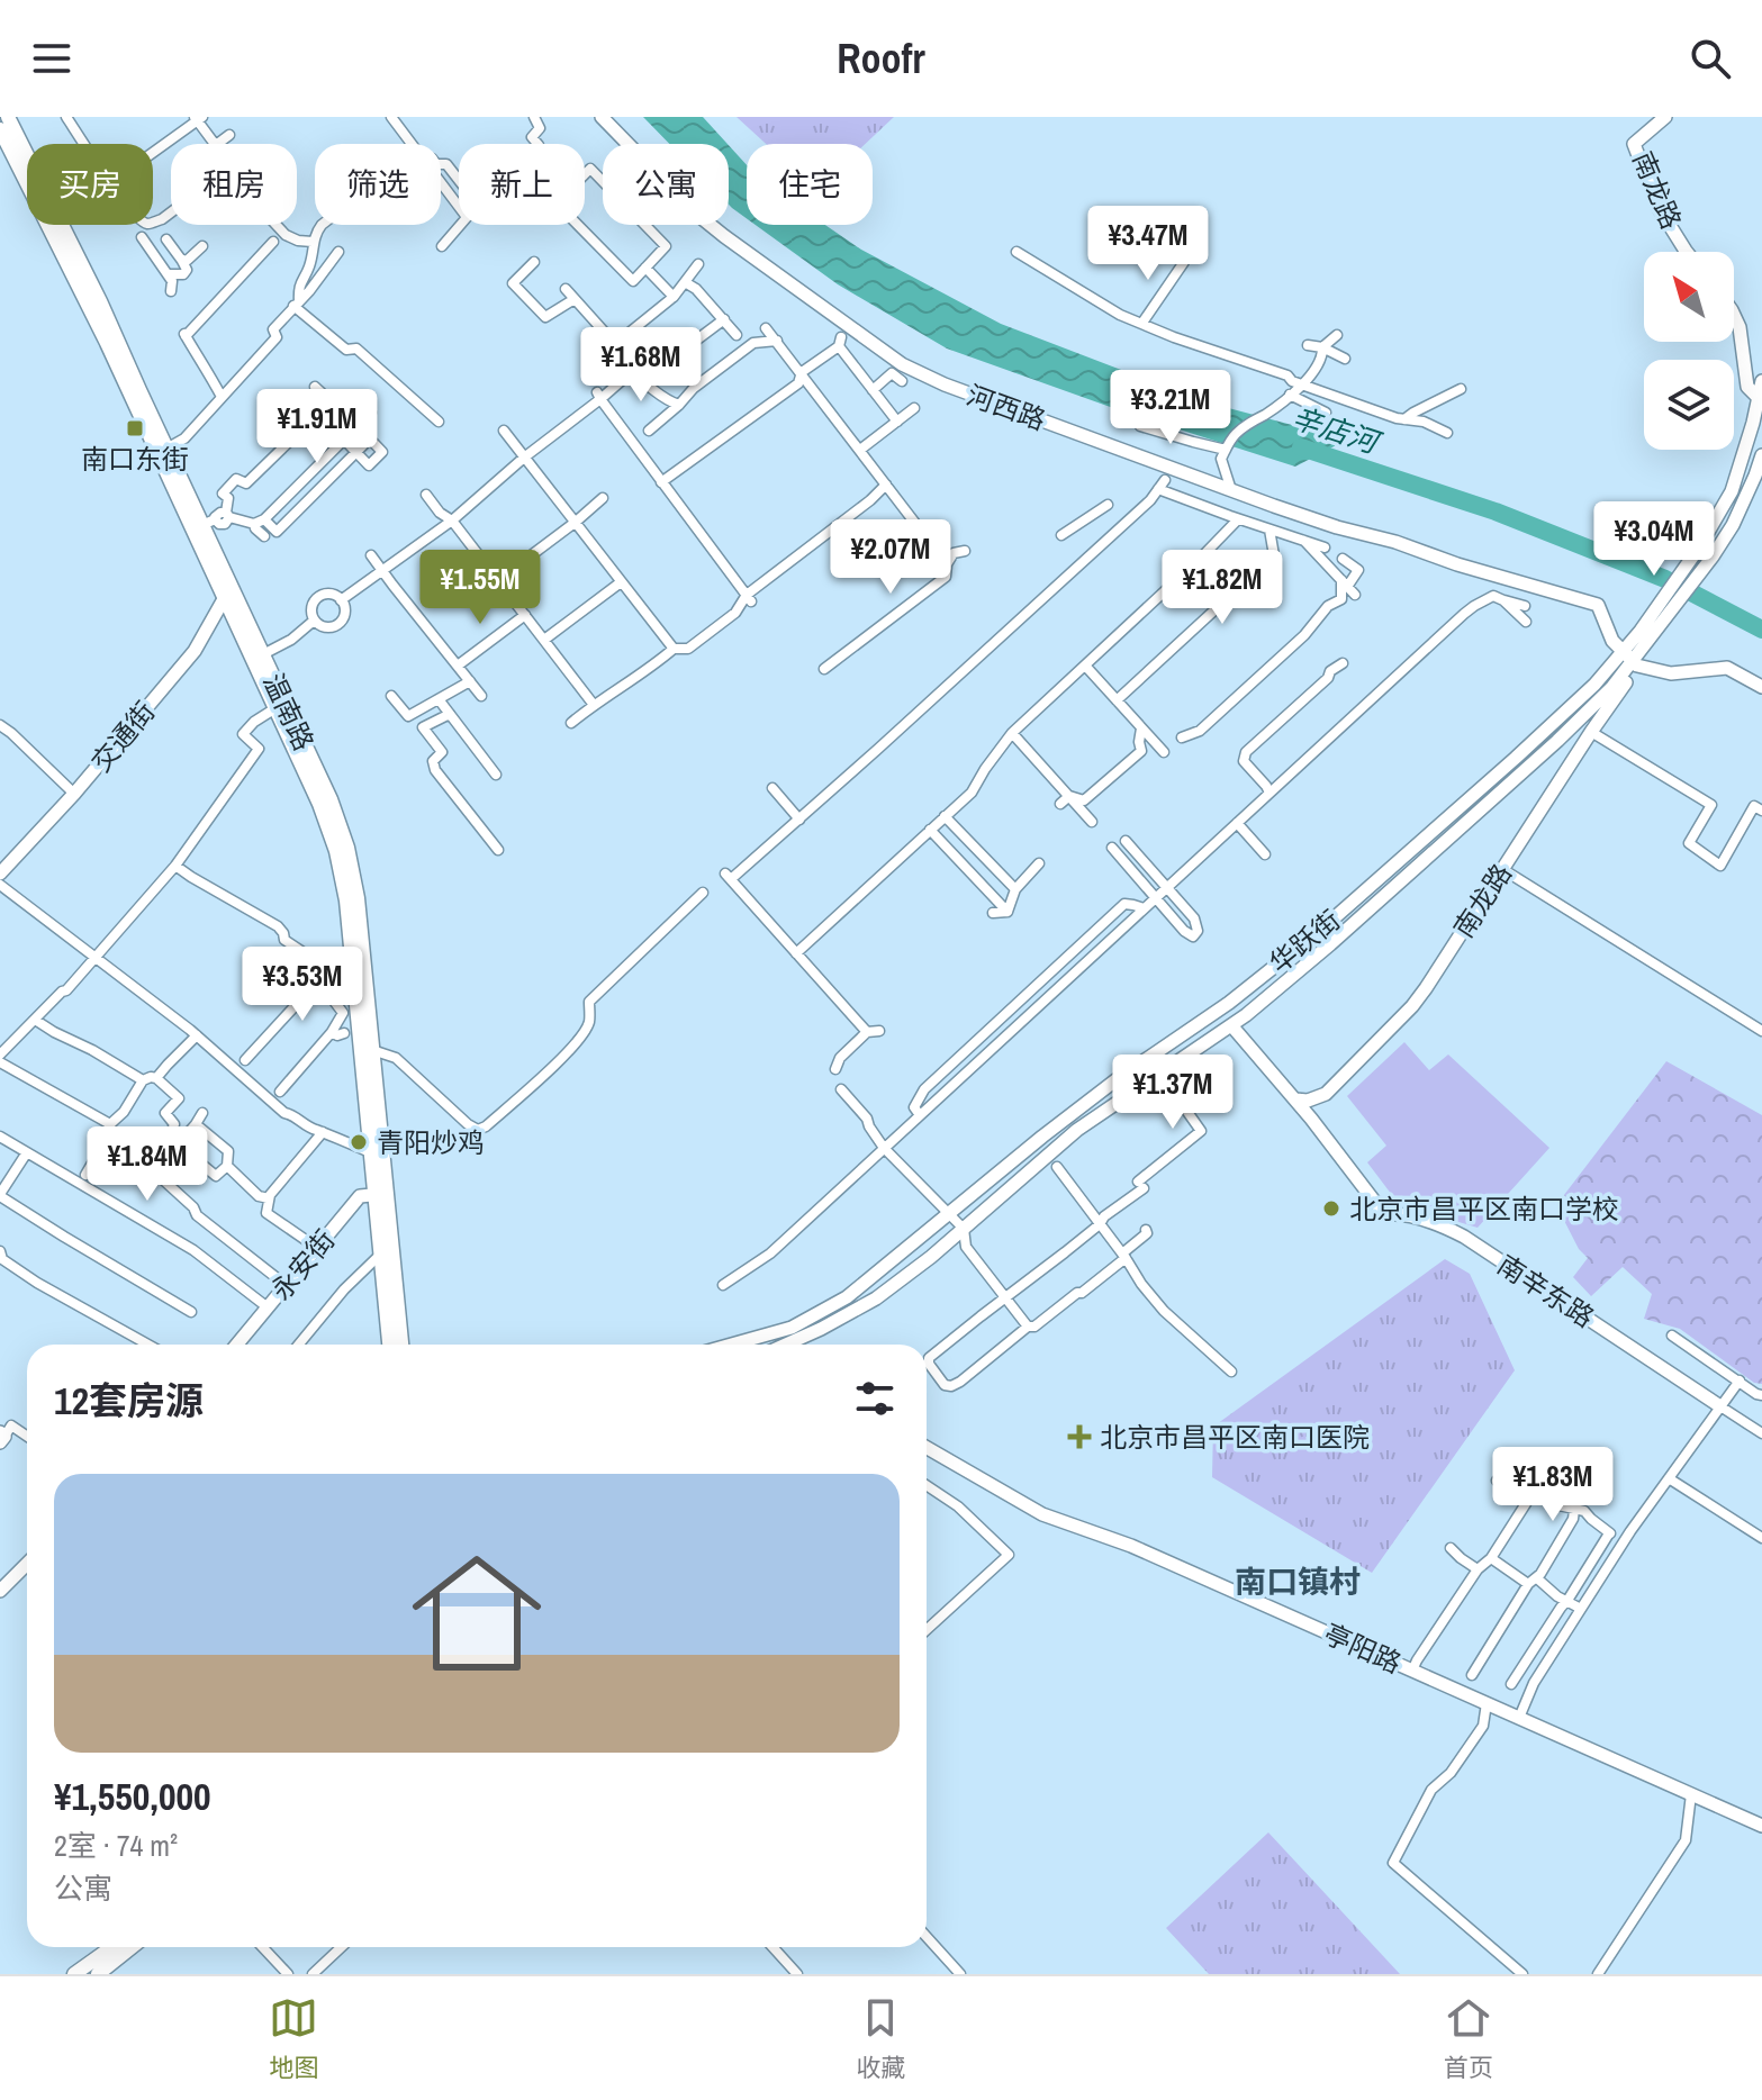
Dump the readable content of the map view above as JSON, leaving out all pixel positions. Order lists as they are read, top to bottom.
{
  "streets": {
    "main road": ["温南路"],
    "street": [
      "南龙路",
      "河西路",
      "交通街",
      "华跃街",
      "永安街",
      "南辛东路",
      "亭阳路"
    ]
  },
  "crossings": [
    ["南龙路", "河西路"],
    ["南龙路", "华跃街"],
    ["南龙路", "南辛东路"],
    ["河西路", "华跃街"],
    ["温南路", "交通街"],
    ["温南路", "永安街"],
    ["华跃街", "南辛东路"]
  ],
  "districts": ["南口镇村"],
  "water": ["辛店河"],
  "places": {
    "transit": ["南口东街"],
    "other": ["青阳炒鸡", "北京市昌平区南口学校"],
    "health": ["北京市昌平区南口医院"]
  },
  "north": "top left",
  "page": {
    "header": "Roofr",
    "chip": [
      "买房",
      "租房",
      "筛选",
      "新上",
      "公寓",
      "住宅"
    ],
    "price": [
      "¥3.47M",
      "¥1.68M",
      "¥3.21M",
      "¥1.91M",
      "¥3.04M",
      "¥2.07M",
      "¥1.55M",
      "¥1.82M",
      "¥3.53M",
      "¥1.37M",
      "¥1.84M",
      "¥1.83M"
    ],
    "heading": "12套房源",
    "list": [
      {
        "name": "¥1,550,000",
        "note": "2室 · 74 m² · 公寓"
      }
    ],
    "tabs": ["地图", "收藏", "首页"]
  }
}
